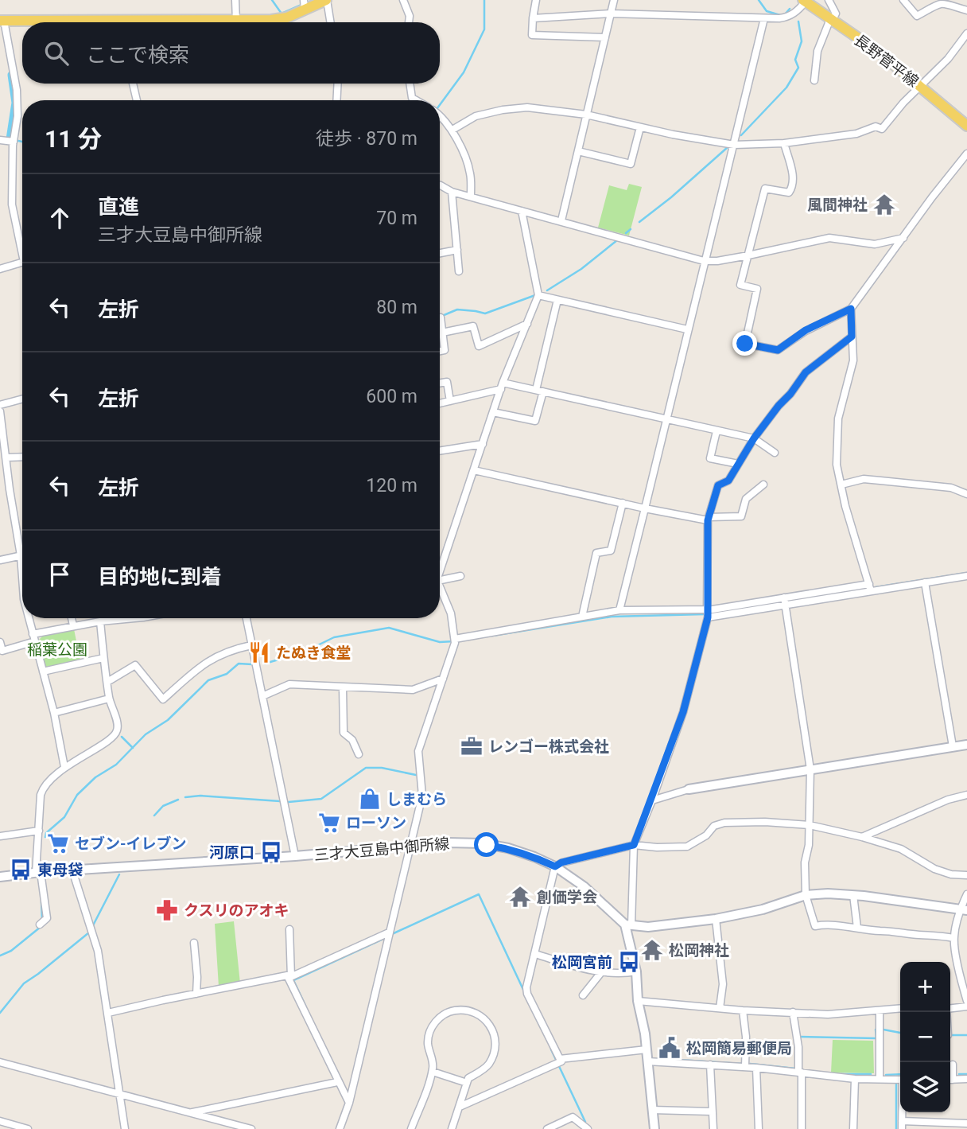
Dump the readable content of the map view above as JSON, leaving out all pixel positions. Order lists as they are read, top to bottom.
{
  "streets": {
    "main road": ["長野菅平線", "三才大豆島中御所線"]
  },
  "parks": ["稲葉公園"],
  "places": {
    "temple": ["風間神社", "創価学会", "松岡神社"],
    "restaurant": ["たぬき食堂"],
    "office": ["レンゴー株式会社"],
    "shop": ["しまむら"],
    "supermarket": ["ローソン", "セブン-イレブン"],
    "bus stop": ["河原口", "東母袋", "松岡宮前"],
    "pharmacy": ["クスリのアオキ"],
    "public building": ["松岡簡易郵便局"]
  },
  "page": {
    "search": "ここで検索",
    "heading": ["11 分", "徒歩 · 870 m"],
    "list": [
      ["直進", "三才大豆島中御所線", "70 m"],
      ["左折", "80 m"],
      ["左折", "600 m"],
      ["左折", "120 m"],
      "目的地に到着"
    ],
    "map_buttons": ["+", "−"]
  }
}
